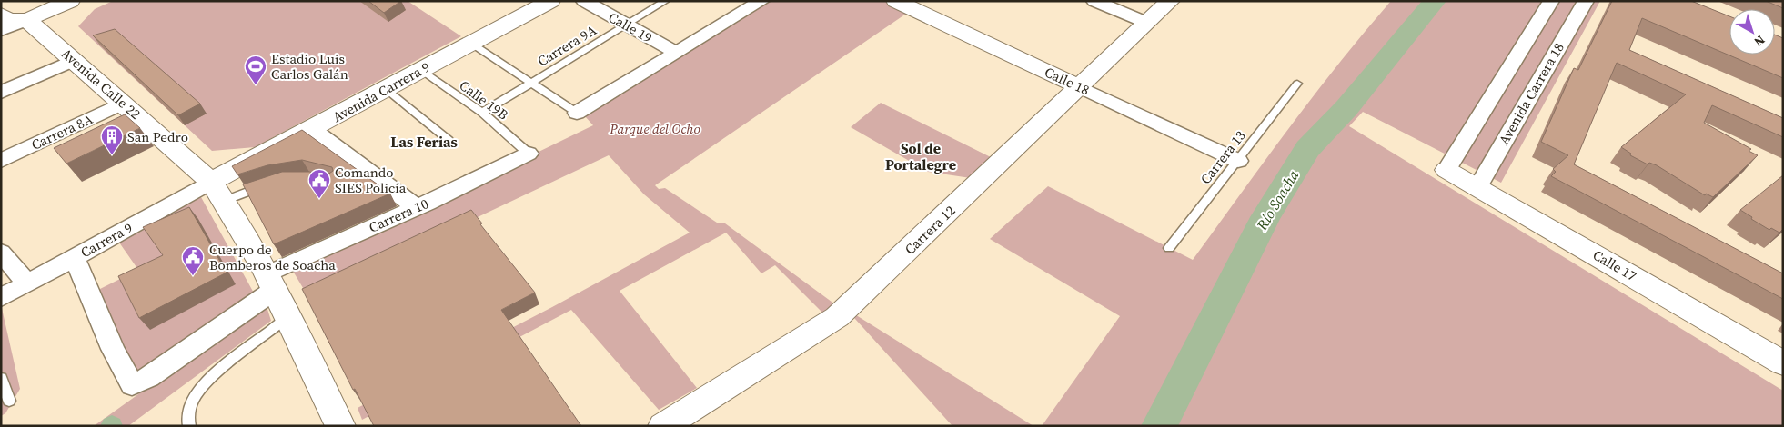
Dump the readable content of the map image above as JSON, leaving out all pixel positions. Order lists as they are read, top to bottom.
{
  "streets": {
    "street": [
      "Calle 19",
      "Calle 18",
      "Avenida Calle 22",
      "Avenida Carrera 9",
      "Avenida Carrera 18",
      "Carrera 8A",
      "Carrera 10",
      "Carrera 12",
      "Carrera 9",
      "Calle 17"
    ],
    "lane": ["Carrera 9A", "Calle 19B", "Carrera 13"]
  },
  "crossings": [
    ["Calle 19", "Carrera 9A"],
    ["Carrera 9A", "Calle 19B"],
    ["Calle 18", "Carrera 13"],
    ["Calle 18", "Carrera 12"],
    ["Avenida Calle 22", "Avenida Carrera 9"],
    ["Avenida Calle 22", "Carrera 8A"],
    ["Avenida Calle 22", "Carrera 10"],
    ["Avenida Calle 22", "Carrera 9"],
    ["Avenida Carrera 9", "Calle 19B"],
    ["Avenida Carrera 9", "Carrera 9"],
    ["Avenida Carrera 18", "Calle 17"],
    ["Calle 19B", "Carrera 10"],
    ["Carrera 10", "Carrera 9"]
  ],
  "districts": ["Las Ferias", "Sol de Portalegre"],
  "water": ["Río Soacha"],
  "parks": ["Parque del Ocho"],
  "places": {
    "sports": ["Estadio Luis Carlos Galán"],
    "building": ["San Pedro"],
    "public building": ["Comando SIES Policía", "Cuerpo de Bomberos de Soacha"]
  },
  "north": "bottom right"
}
